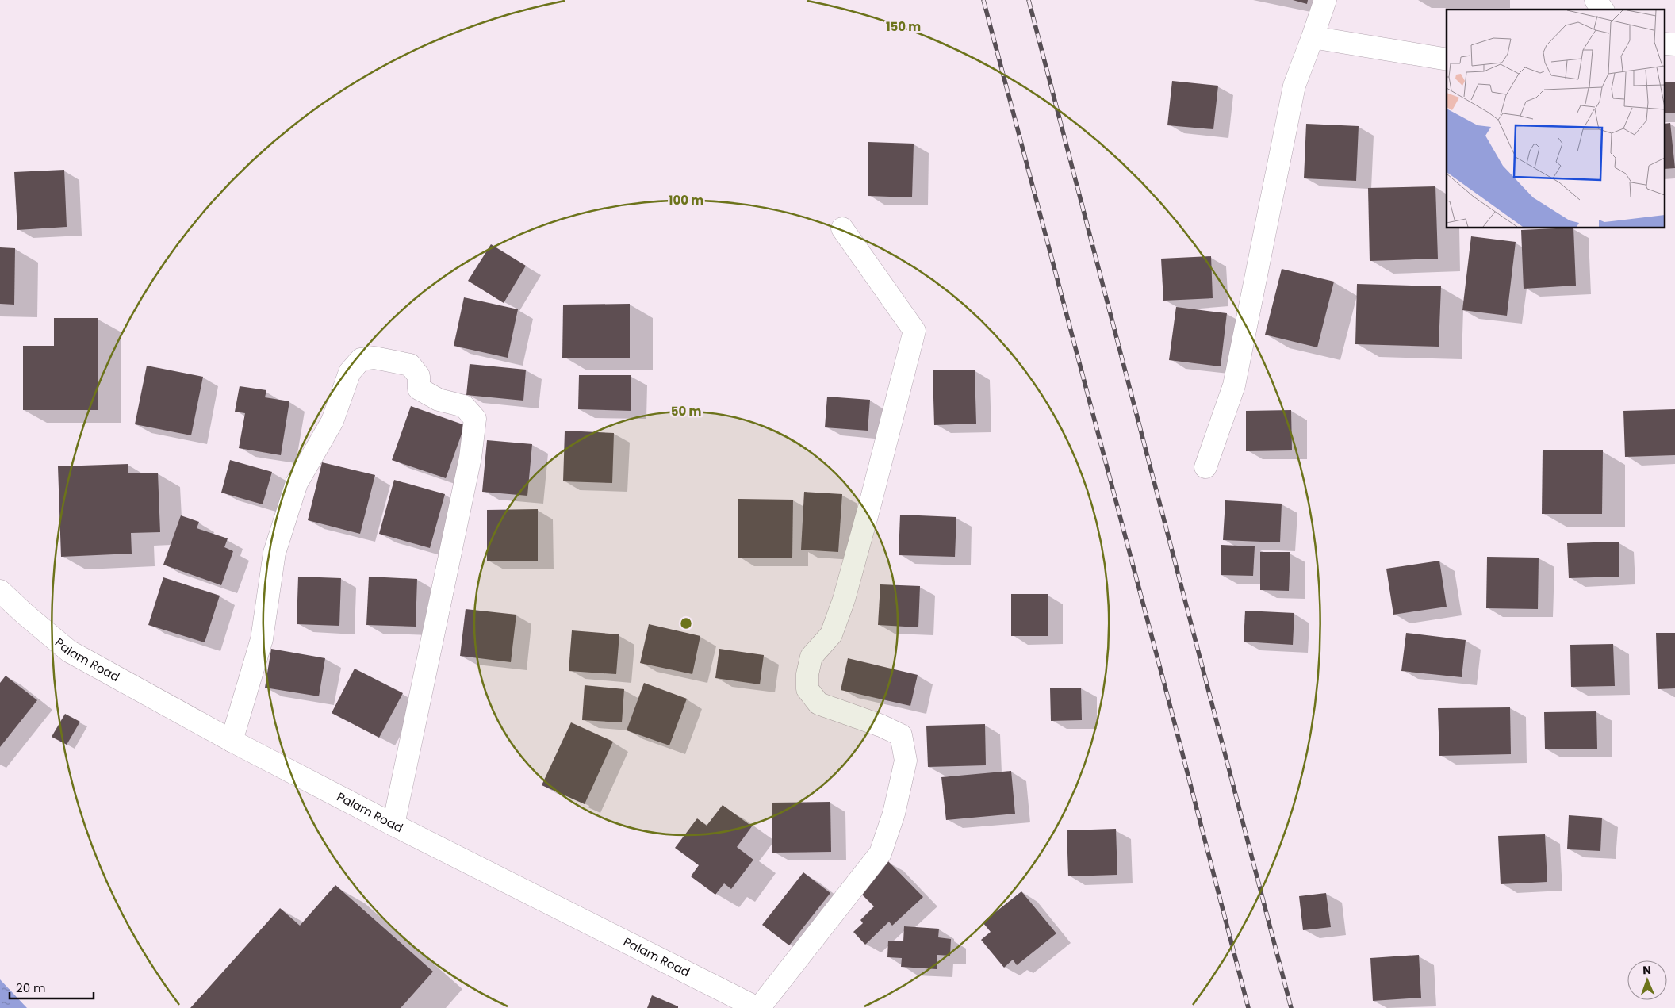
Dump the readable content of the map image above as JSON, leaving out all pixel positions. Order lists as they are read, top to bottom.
{
  "streets": {
    "street": ["Palam Road"]
  },
  "scale_bar": "20 m",
  "north": "top",
  "rings": ["150 m", "100 m", "50 m"]
}
